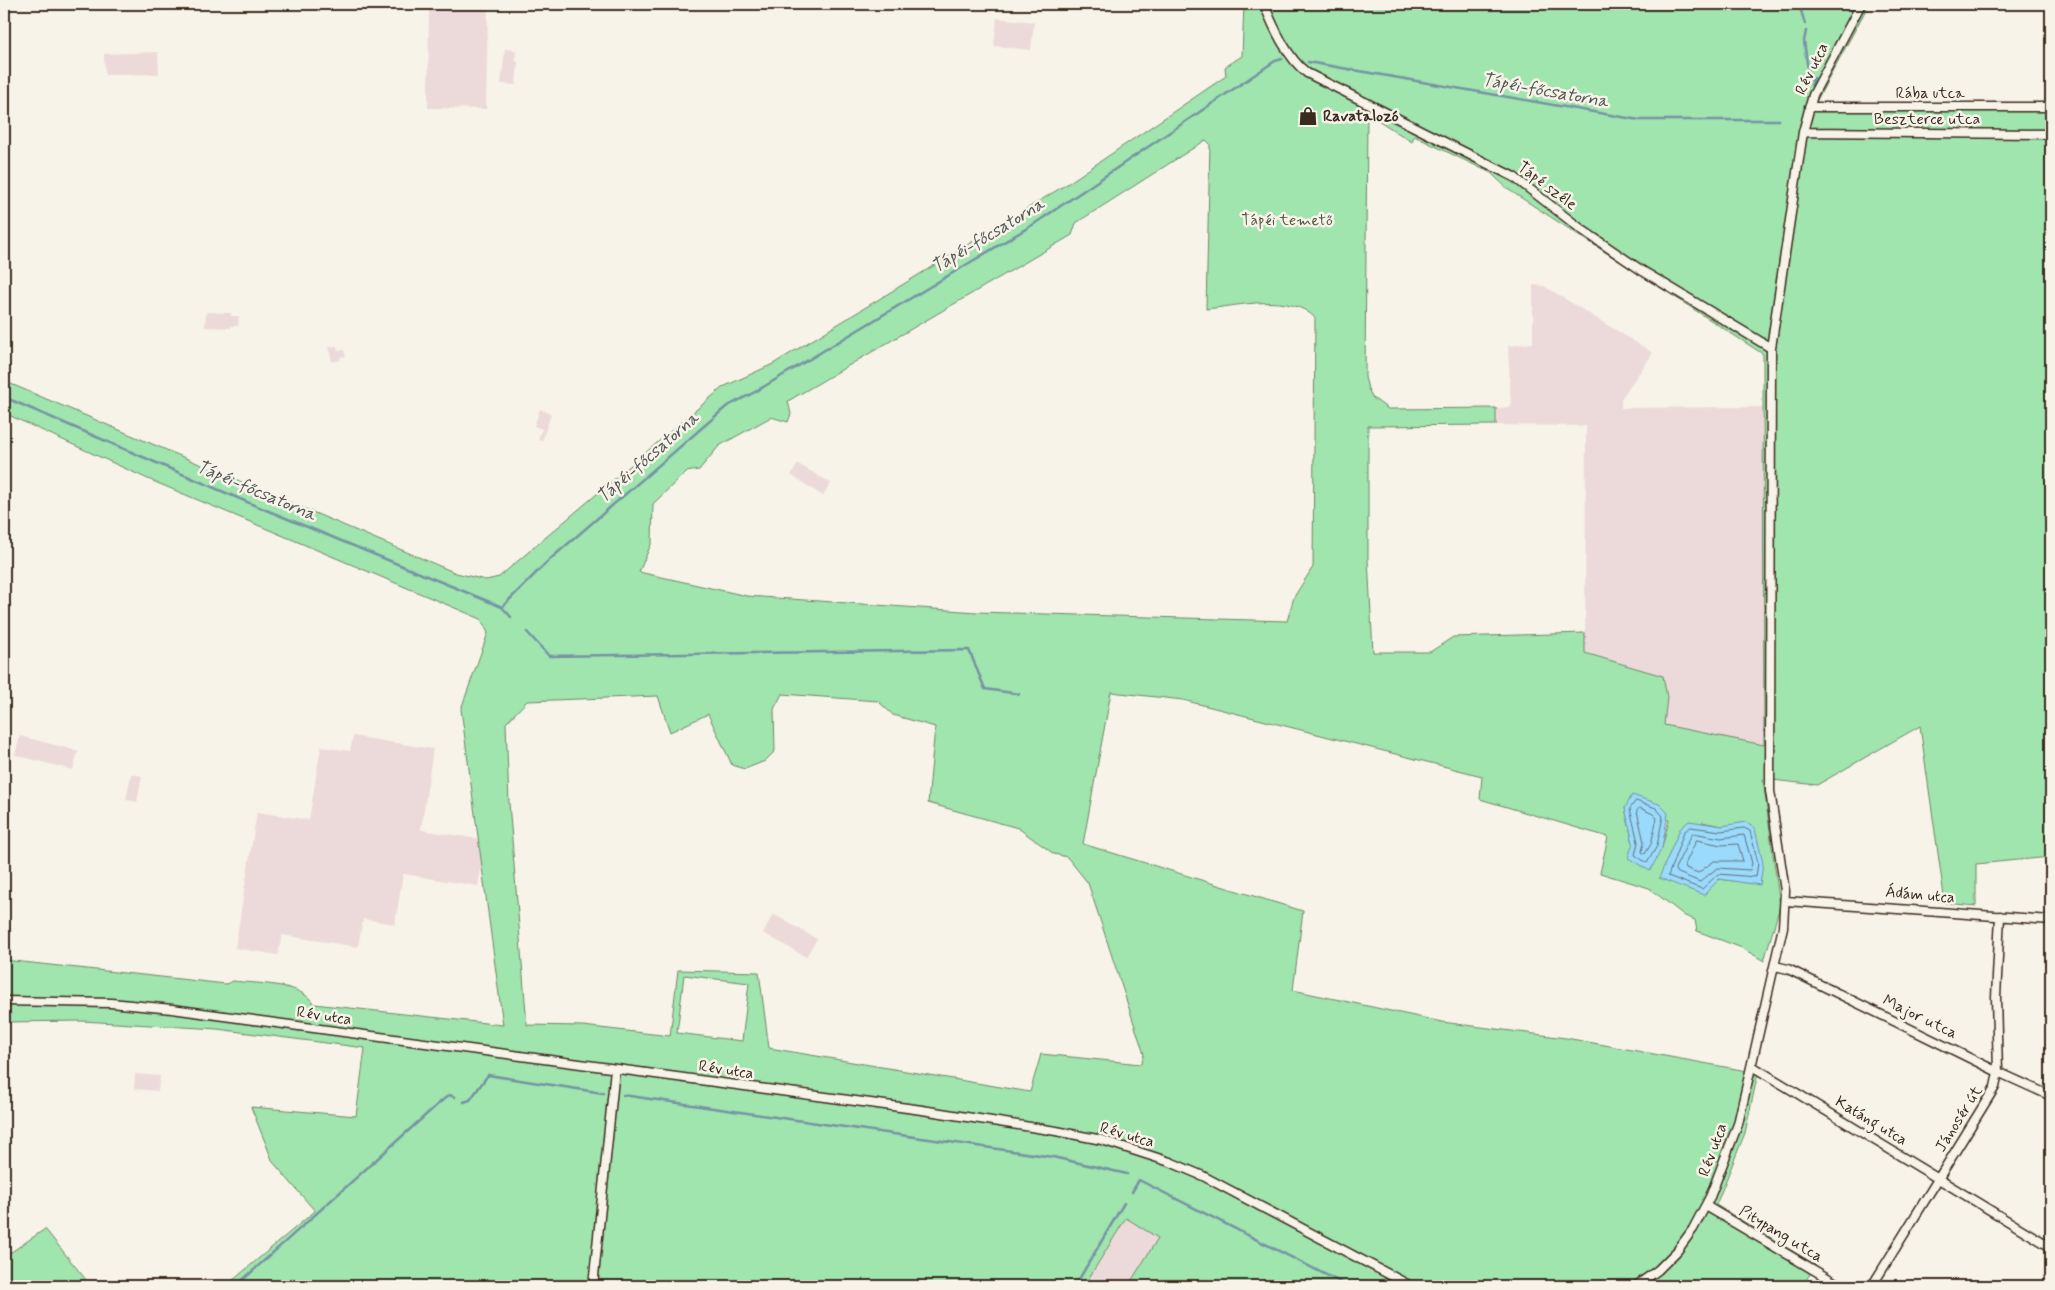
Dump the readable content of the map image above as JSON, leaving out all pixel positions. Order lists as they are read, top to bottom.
{
  "streets": {
    "street": [
      "Rév utca",
      "Rába utca",
      "Beszterce utca",
      "Tápé széle",
      "Ádám utca",
      "Major utca",
      "Jánosér út",
      "Katáng utca",
      "Pitypang utca"
    ]
  },
  "crossings": [
    ["Rév utca", "Rába utca"],
    ["Rév utca", "Beszterce utca"],
    ["Rév utca", "Tápé széle"],
    ["Rév utca", "Ádám utca"],
    ["Rév utca", "Major utca"],
    ["Rév utca", "Katáng utca"],
    ["Rév utca", "Pitypang utca"],
    ["Ádám utca", "Jánosér út"],
    ["Major utca", "Jánosér út"],
    ["Jánosér út", "Katáng utca"]
  ],
  "water": ["Tápéi-főcsatorna"],
  "parks": ["Tápéi temető"],
  "places": {
    "shop": ["Ravatalozó"]
  }
}
